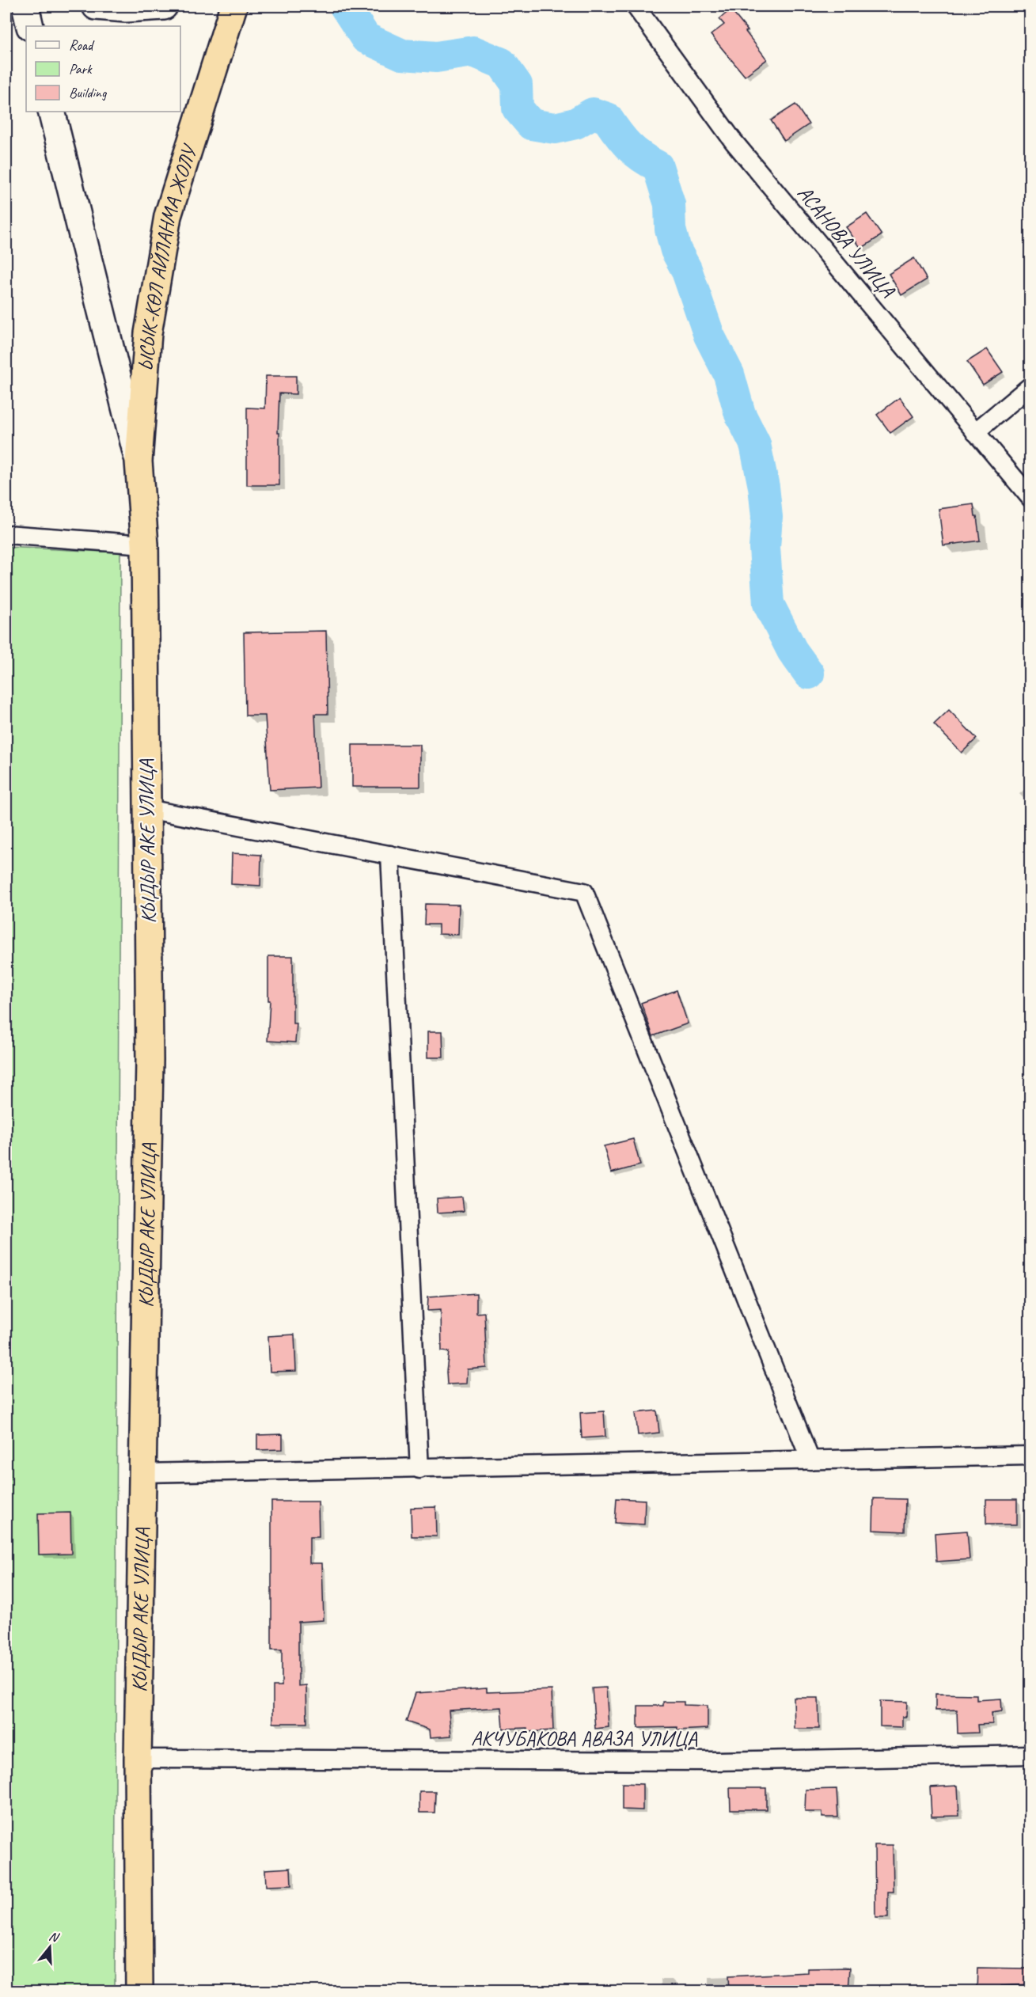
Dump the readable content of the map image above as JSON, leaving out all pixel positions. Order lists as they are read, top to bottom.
{
  "streets": {
    "highway": ["ЫСЫК-КӨЛ АЙЛАНМА ЖОЛУ", "КЫДЫР АКЕ УЛИЦА"],
    "street": ["АСАНОВА УЛИЦА", "АКЧУБАКОВА АВАЗА УЛИЦА"]
  },
  "crossings": [
    ["ЫСЫК-КӨЛ АЙЛАНМА ЖОЛУ", "КЫДЫР АКЕ УЛИЦА"],
    ["КЫДЫР АКЕ УЛИЦА", "АКЧУБАКОВА АВАЗА УЛИЦА"]
  ],
  "legend": ["Road", "Park", "Building"],
  "north": "top"
}
